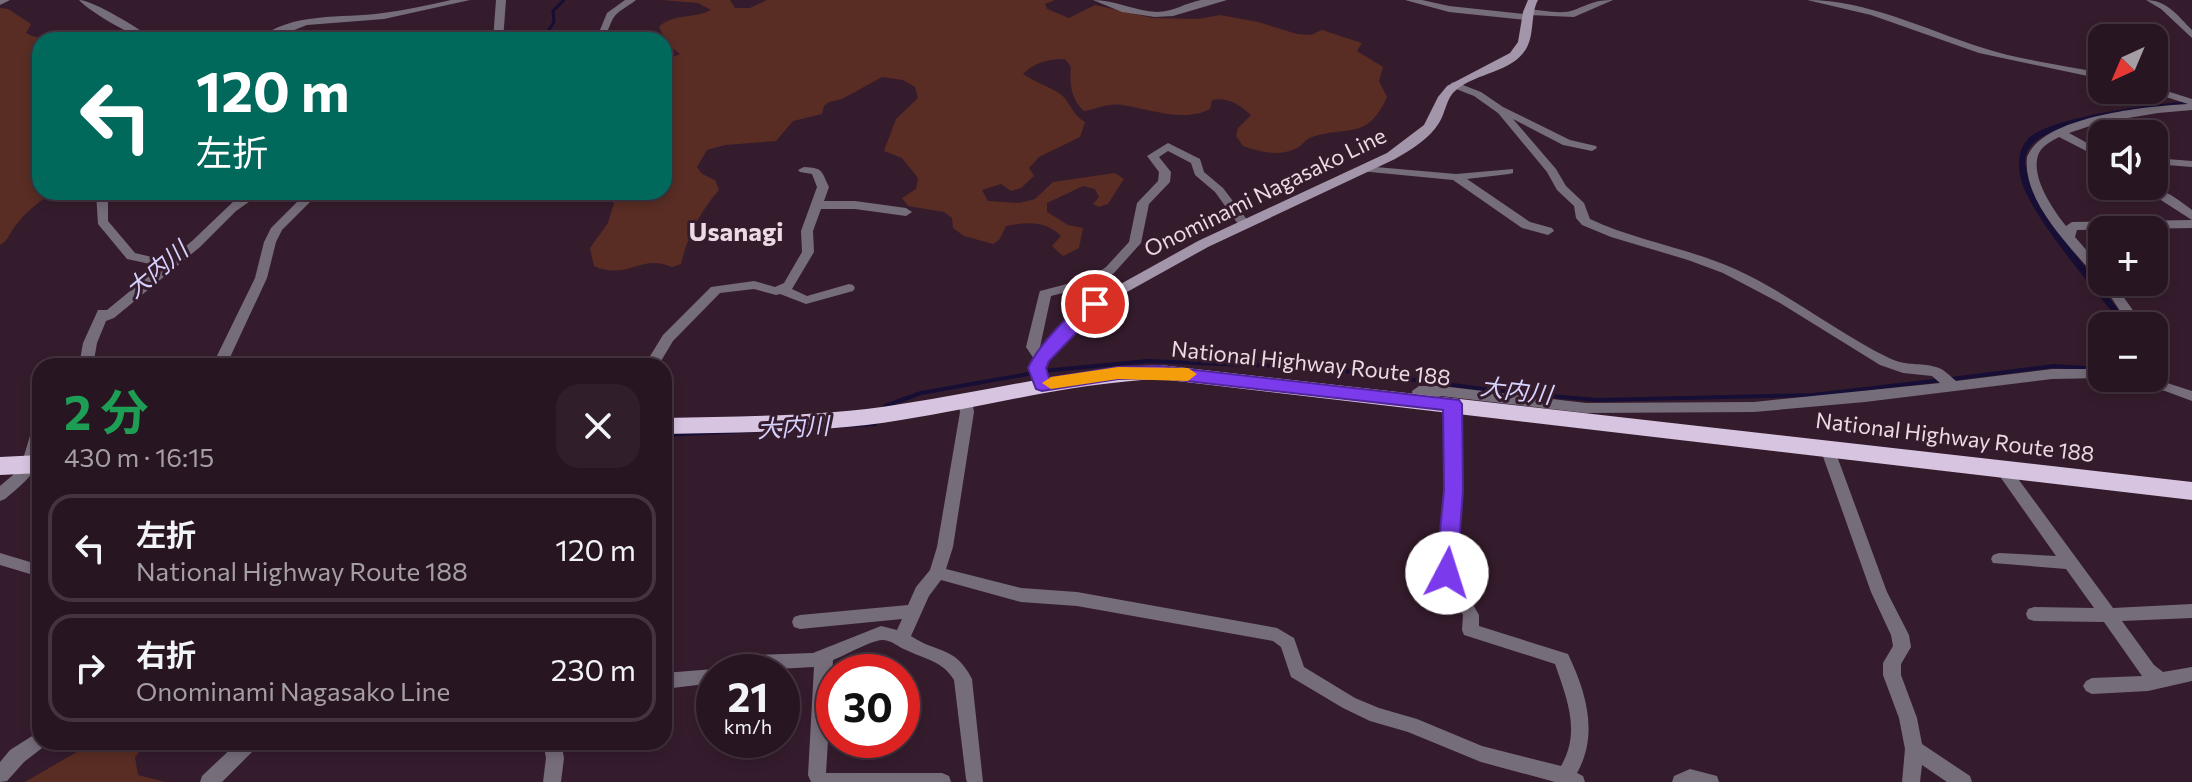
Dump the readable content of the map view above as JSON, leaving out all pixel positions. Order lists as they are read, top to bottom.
{
  "streets": {
    "highway": ["National Highway Route 188"],
    "main road": ["Onominami Nagasako Line"]
  },
  "crossings": [
    ["Onominami Nagasako Line", "National Highway Route 188"]
  ],
  "districts": ["Usanagi"],
  "water": ["大内川"],
  "north": "bottom left",
  "page": {
    "map_buttons": ["+", "−"],
    "turn": ["120 m", "左折"],
    "heading": ["2 分", "430 m · 16:15"],
    "list": [
      {
        "name": "左折",
        "note": "National Highway Route 188",
        "value": "120 m"
      },
      {
        "name": "右折",
        "note": "Onominami Nagasako Line",
        "value": "230 m"
      }
    ],
    "speed": "21 km/h",
    "limit": "30"
  }
}
